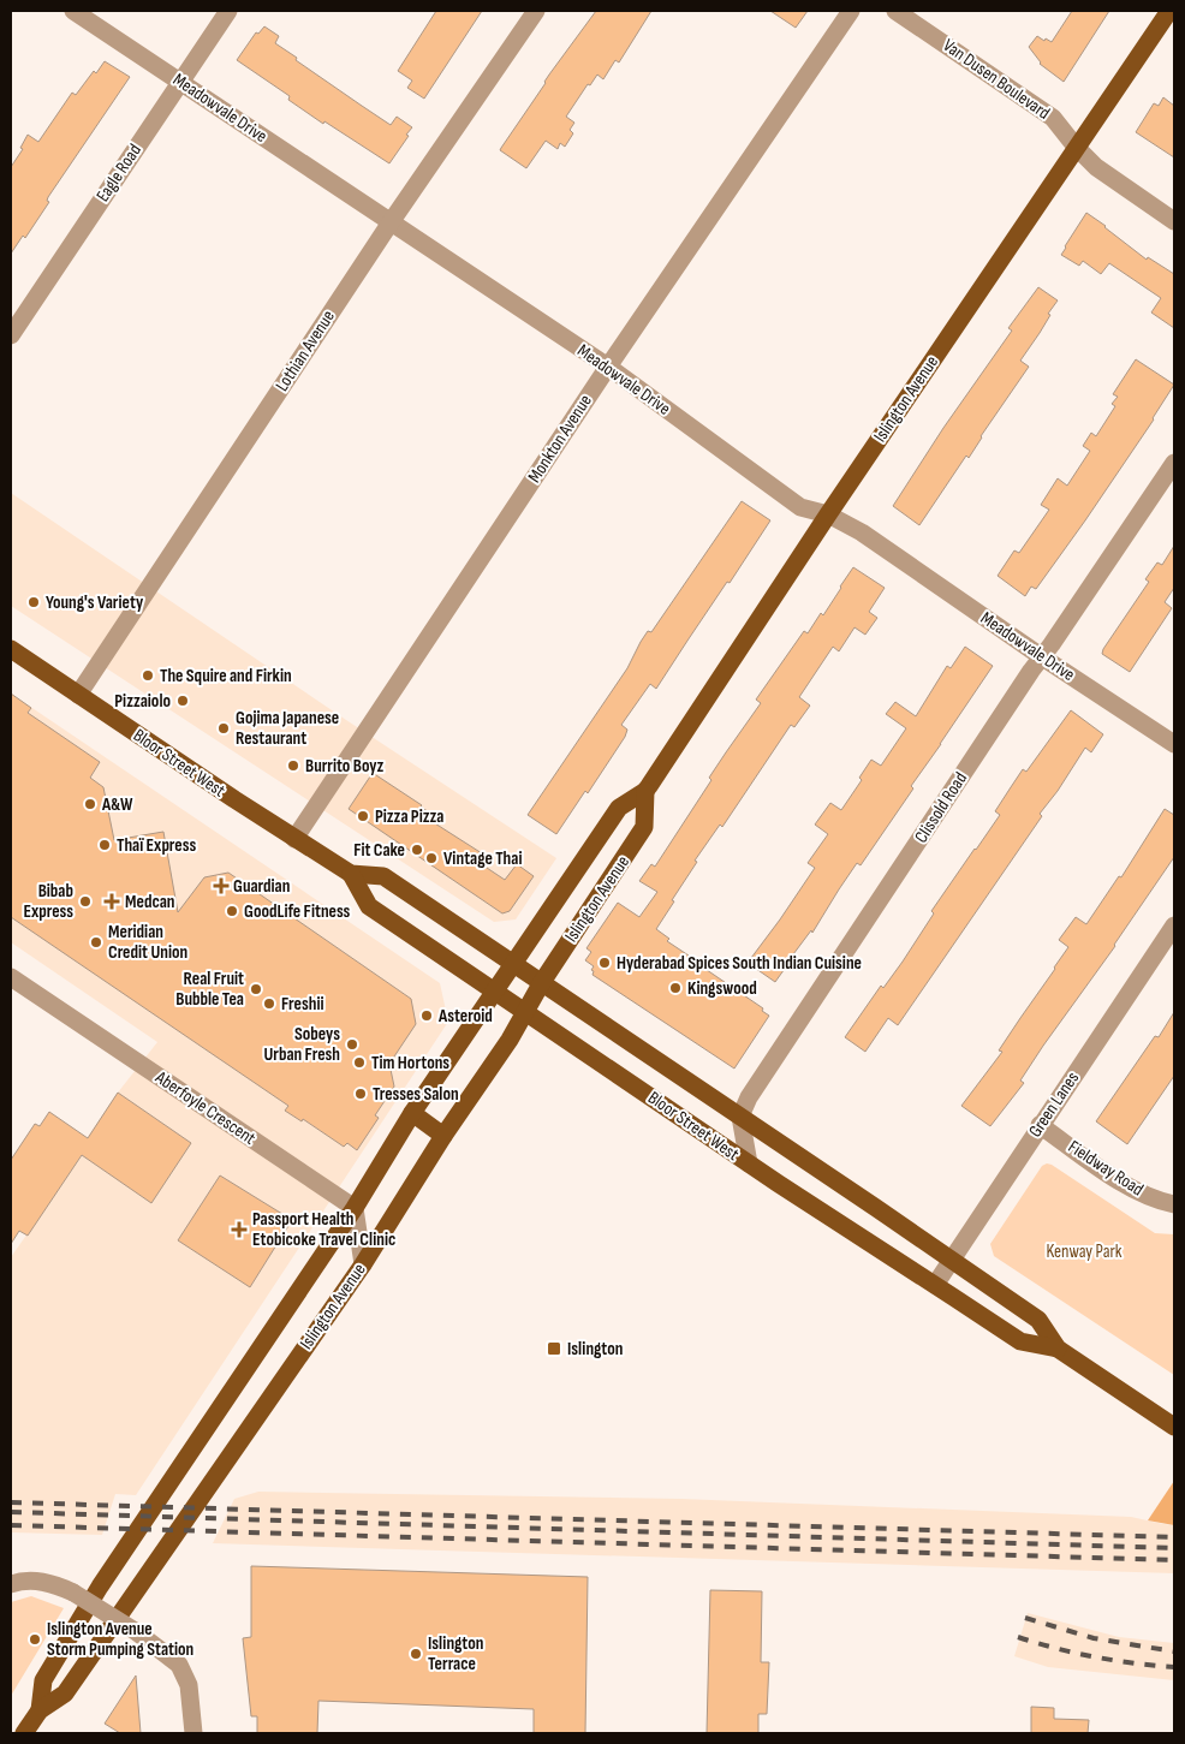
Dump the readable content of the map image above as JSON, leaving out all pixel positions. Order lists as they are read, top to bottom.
{
  "streets": {
    "main road": ["Islington Avenue", "Bloor Street West"],
    "street": [
      "Van Dusen Boulevard",
      "Meadowvale Drive",
      "Eagle Road",
      "Lothian Avenue",
      "Monkton Avenue",
      "Clissold Road",
      "Green Lanes",
      "Aberfoyle Crescent",
      "Fieldway Road"
    ]
  },
  "crossings": [
    ["Van Dusen Boulevard", "Islington Avenue"],
    ["Meadowvale Drive", "Eagle Road"],
    ["Meadowvale Drive", "Lothian Avenue"],
    ["Meadowvale Drive", "Islington Avenue"],
    ["Meadowvale Drive", "Monkton Avenue"],
    ["Meadowvale Drive", "Clissold Road"],
    ["Lothian Avenue", "Bloor Street West"],
    ["Islington Avenue", "Bloor Street West"],
    ["Islington Avenue", "Aberfoyle Crescent"],
    ["Monkton Avenue", "Bloor Street West"],
    ["Bloor Street West", "Clissold Road"],
    ["Bloor Street West", "Green Lanes"],
    ["Green Lanes", "Fieldway Road"]
  ],
  "parks": ["Kenway Park"],
  "places": {
    "other": [
      "Young's Variety",
      "The Squire and Firkin",
      "Pizzaiolo",
      "Gojima Japanese Restaurant",
      "Burrito Boyz",
      "A&W",
      "Pizza Pizza",
      "Thaï Express",
      "Fit Cake",
      "Vintage Thai",
      "Bibab Express",
      "GoodLife Fitness",
      "Meridian Credit Union",
      "Hyderabad Spices South Indian Cuisine",
      "Kingswood",
      "Real Fruit Bubble Tea",
      "Freshii",
      "Asteroid",
      "Sobeys Urban Fresh",
      "Tim Hortons",
      "Tresses Salon",
      "Islington Avenue Storm Pumping Station",
      "Islington Terrace"
    ],
    "health": ["Guardian", "Medcan", "Passport Health Etobicoke Travel Clinic"],
    "transit": ["Islington"]
  }
}
